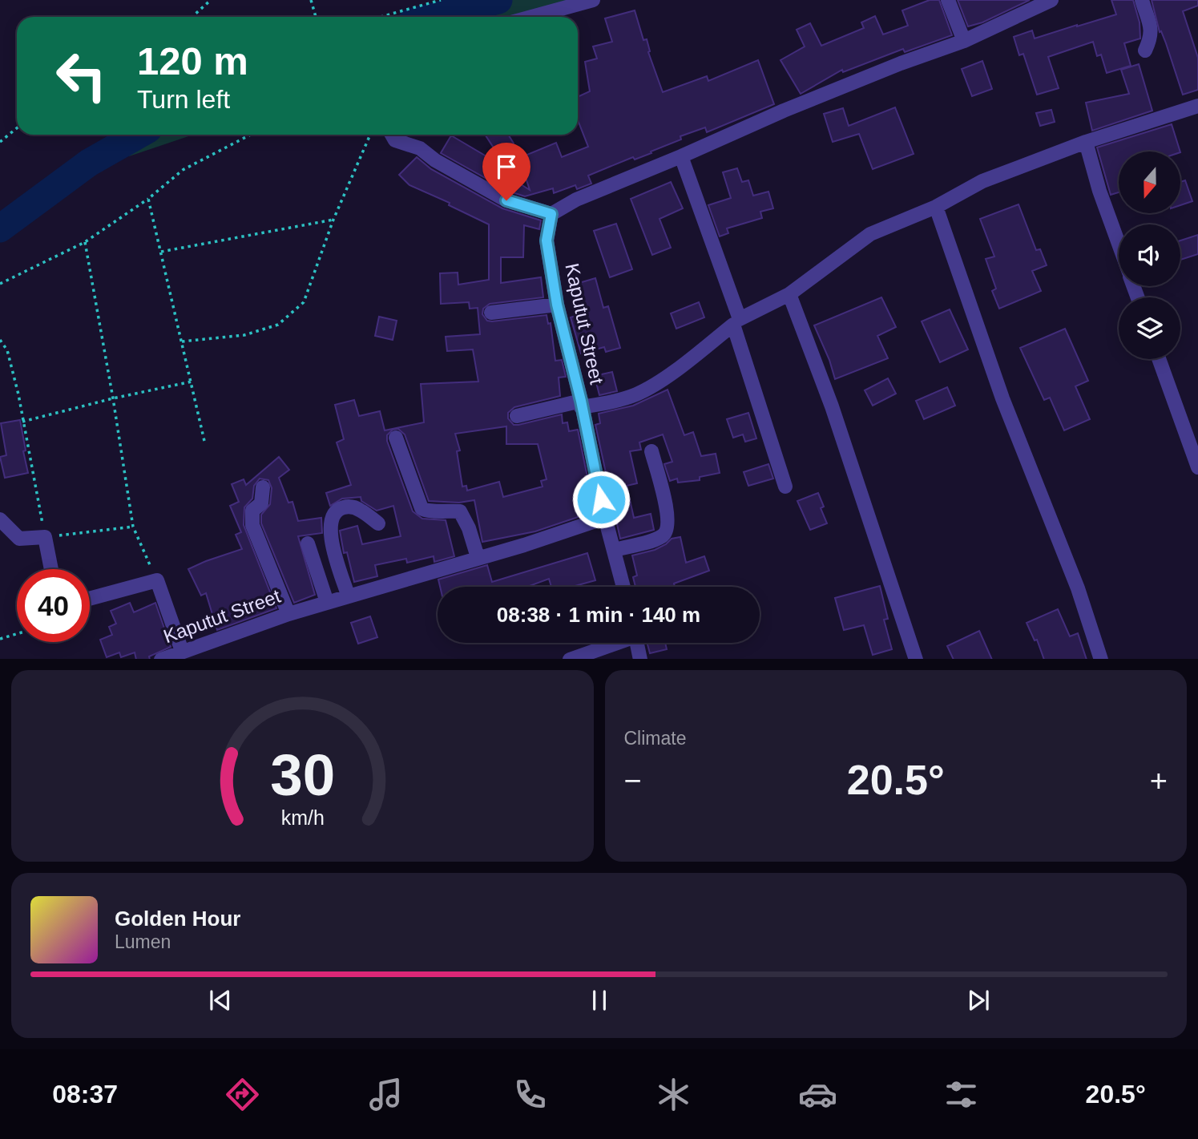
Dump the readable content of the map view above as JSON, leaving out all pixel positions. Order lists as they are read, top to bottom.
{
  "streets": {
    "street": ["Kaputut Street"]
  },
  "north": "bottom",
  "page": {
    "turn": ["120 m", "Turn left"],
    "limit": "40",
    "trip": "08:38 · 1 min · 140 m",
    "tile": "Climate",
    "heat": ["−", "20.5°", "+"],
    "song": ["Golden Hour", "Lumen"],
    "tabs": ["08:37", "20.5°"],
    "gauge": ["30", "km/h"]
  }
}
